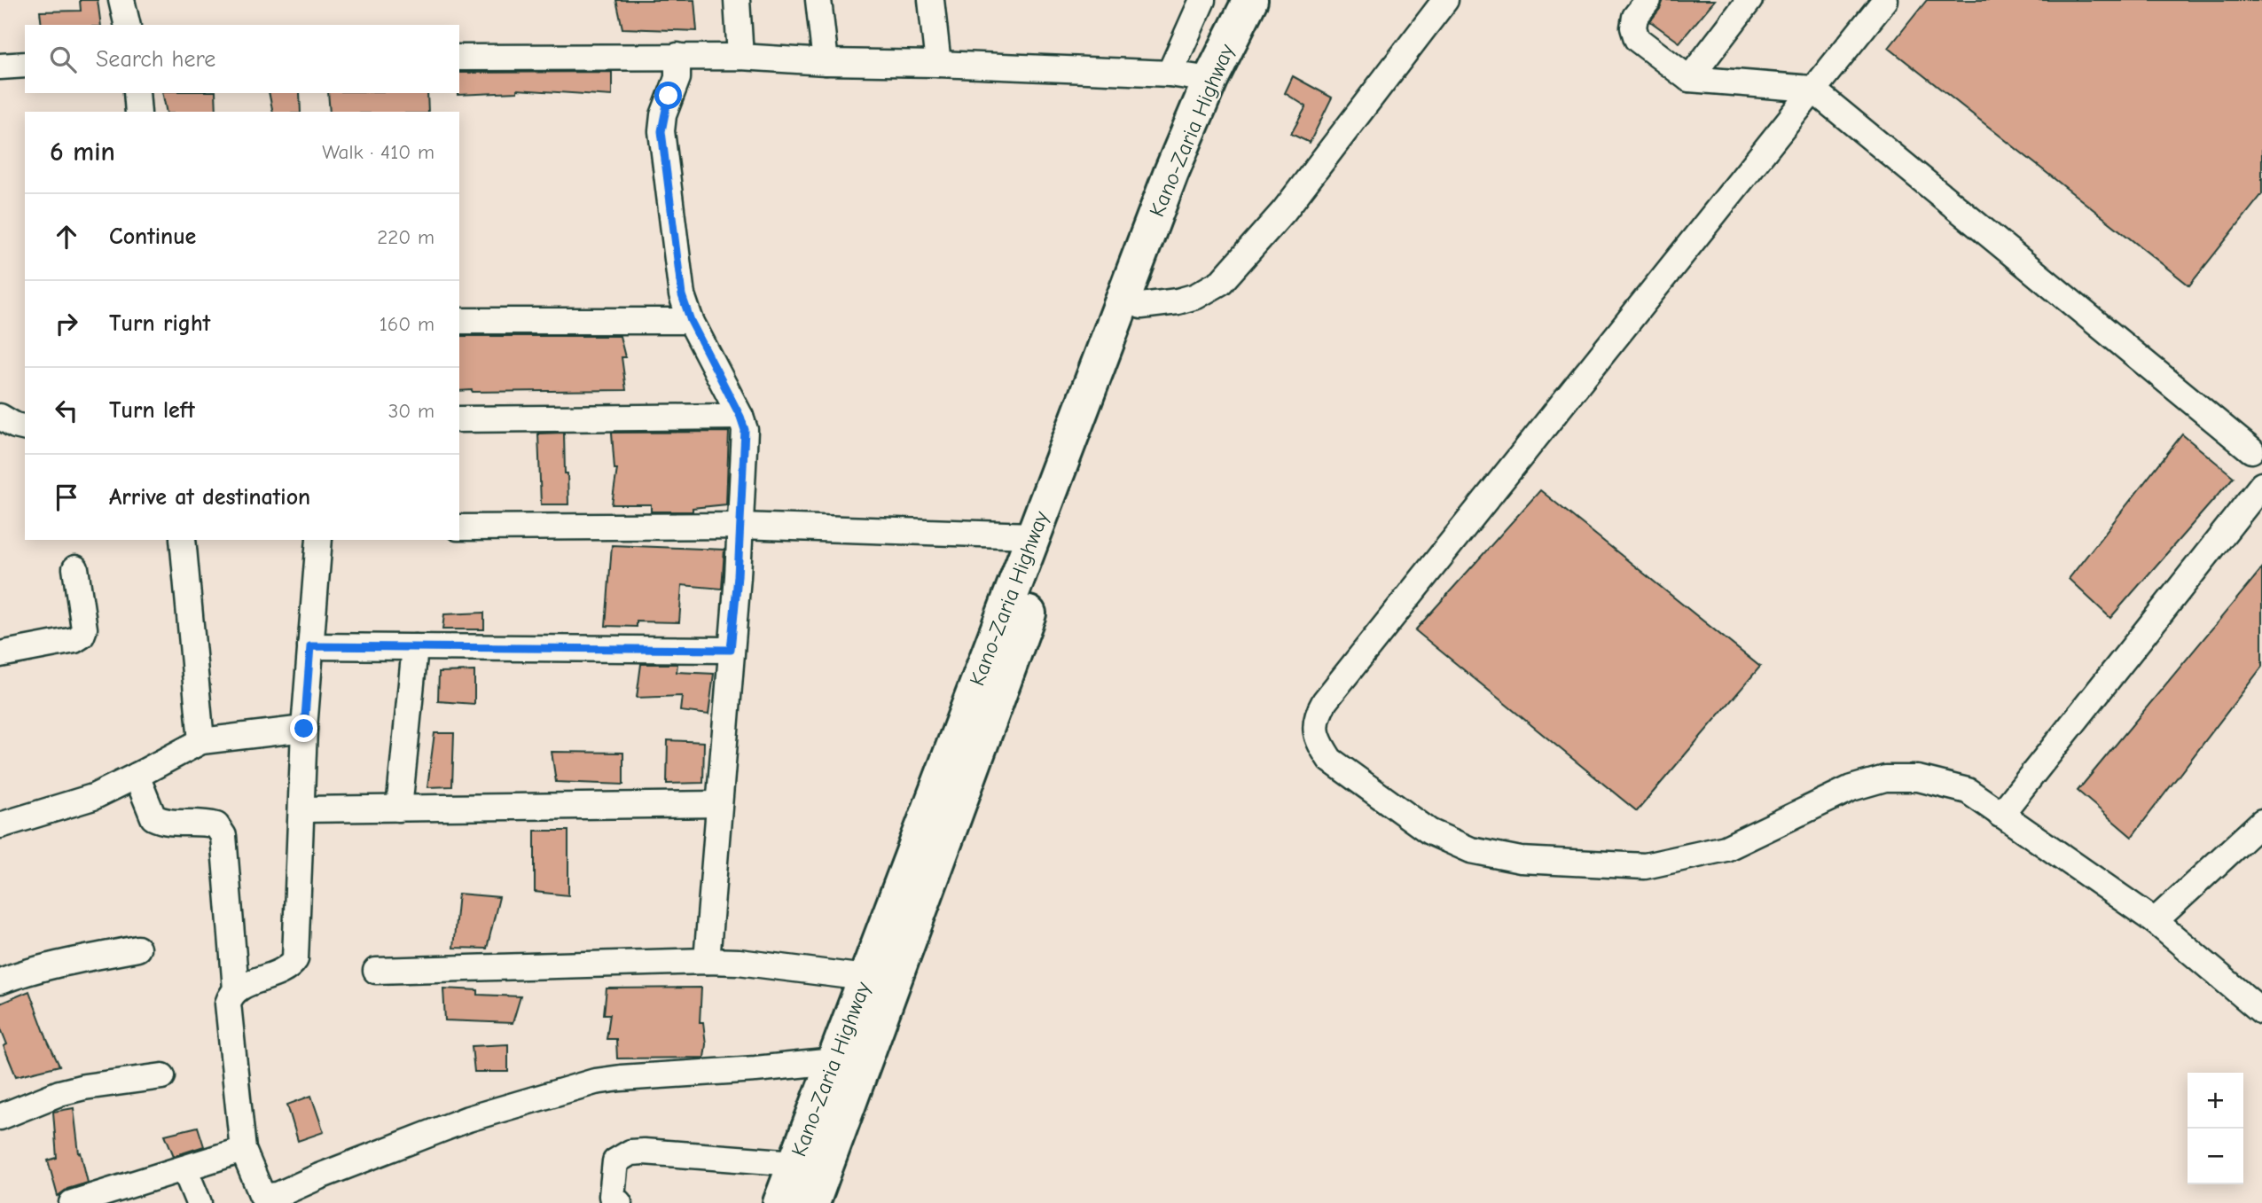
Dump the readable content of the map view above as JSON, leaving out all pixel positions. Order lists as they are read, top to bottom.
{
  "streets": {
    "highway": ["Kano-Zaria Highway"]
  },
  "page": {
    "search": "Search here",
    "heading": ["6 min", "Walk · 410 m"],
    "list": [
      ["Continue", "220 m"],
      ["Turn right", "160 m"],
      ["Turn left", "30 m"],
      "Arrive at destination"
    ],
    "map_buttons": ["+", "−"]
  }
}
